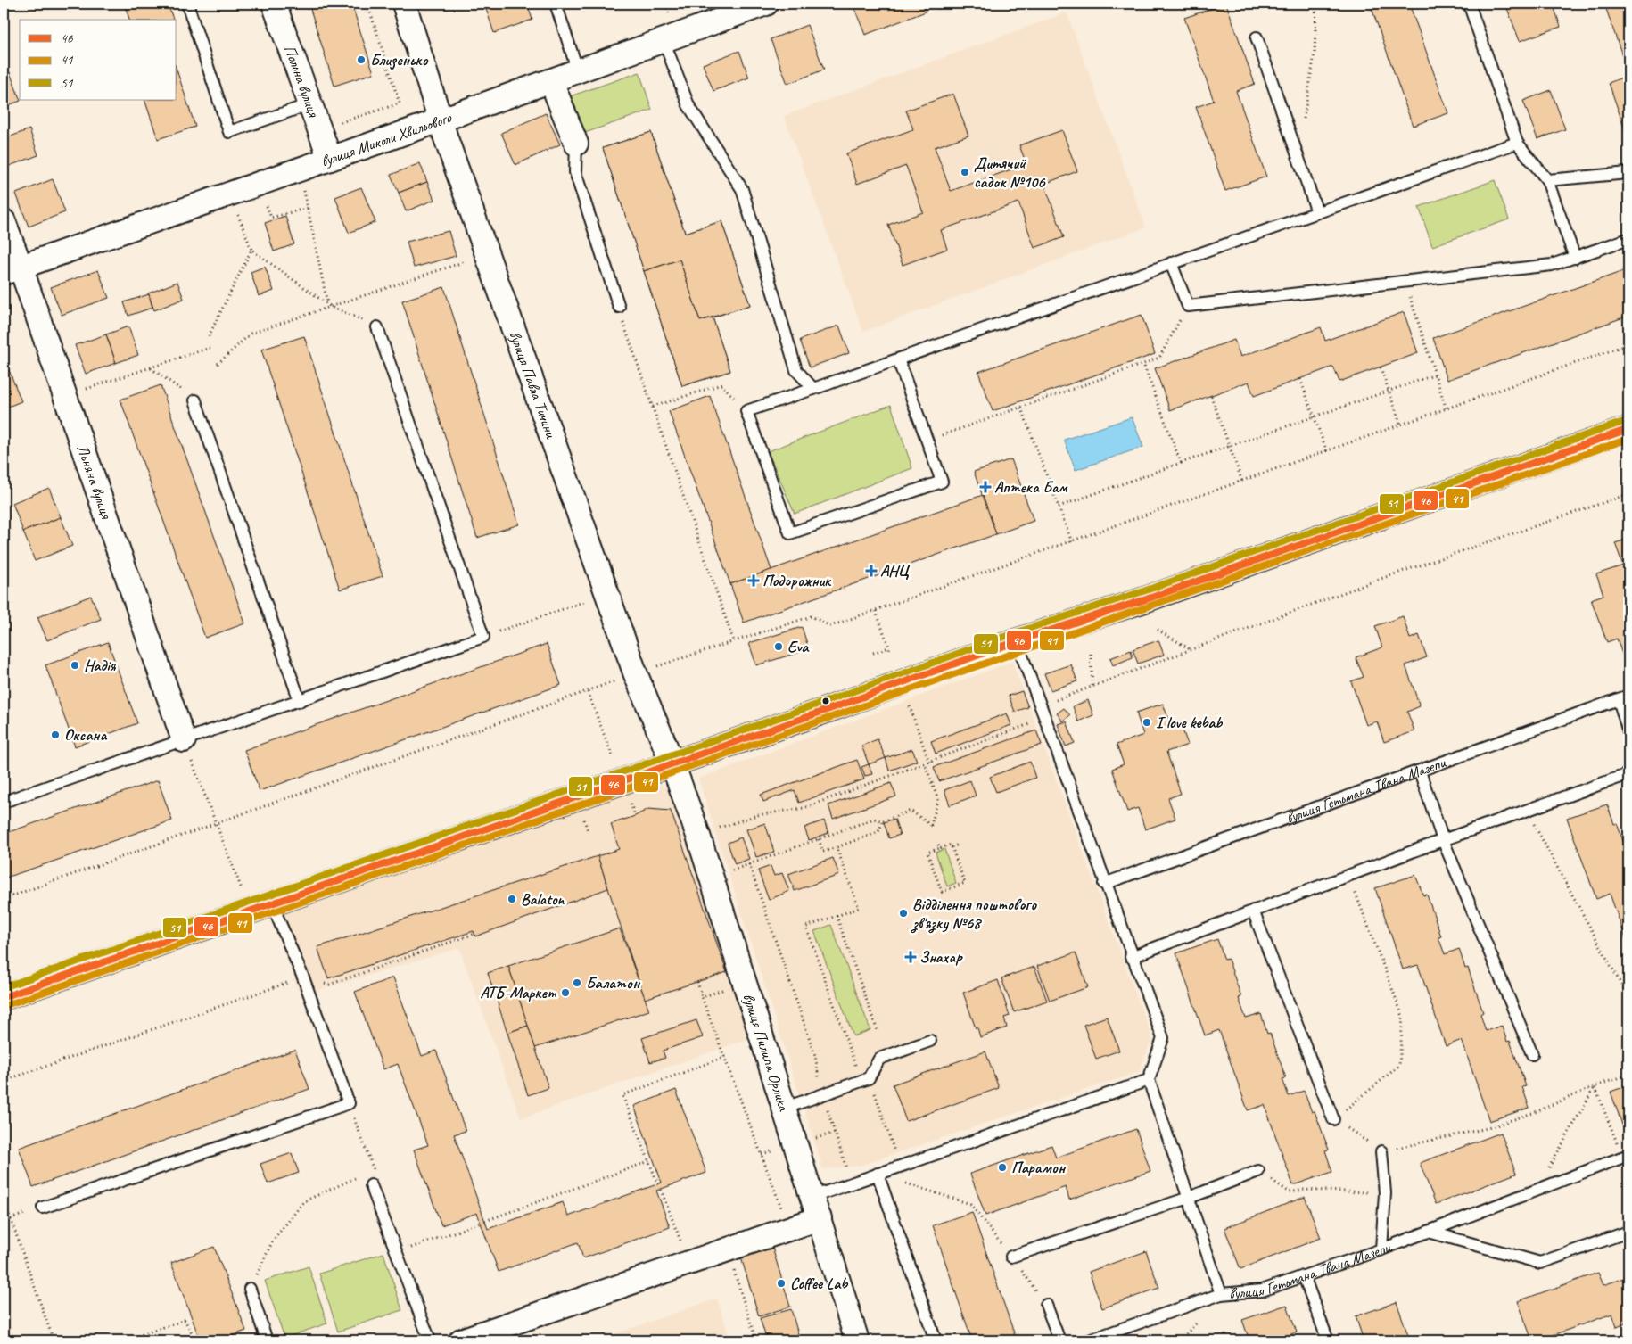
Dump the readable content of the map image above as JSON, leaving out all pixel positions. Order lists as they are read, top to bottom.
{
  "streets": {
    "street": [
      "Польна вулиця",
      "вулиця Миколи Хвильового",
      "вулиця Павла Тичини",
      "Льняна вулиця",
      "вулиця Пилипа Орлика"
    ],
    "lane": ["вулиця Гетьмана Івана Мазепи"]
  },
  "crossings": [
    ["Польна вулиця", "вулиця Миколи Хвильового"],
    ["вулиця Миколи Хвильового", "вулиця Павла Тичини"],
    ["вулиця Миколи Хвильового", "Льняна вулиця"],
    ["вулиця Павла Тичини", "вулиця Пилипа Орлика"]
  ],
  "places": {
    "other": [
      "Близенько",
      "Дитячий садок №106",
      "Eva",
      "Надія",
      "I love kebab",
      "Оксана",
      "Balaton",
      "Відділення поштового зв'язку №68",
      "Балатон",
      "АТБ-Маркет",
      "Парамон",
      "Coffee Lab"
    ],
    "health": [
      "Аптека Бам",
      "АНЦ",
      "Подорожник",
      "Знахар"
    ]
  },
  "lines": ["transit line 51", "transit line 46", "transit line 41"],
  "legend": ["46", "41", "51"]
}
